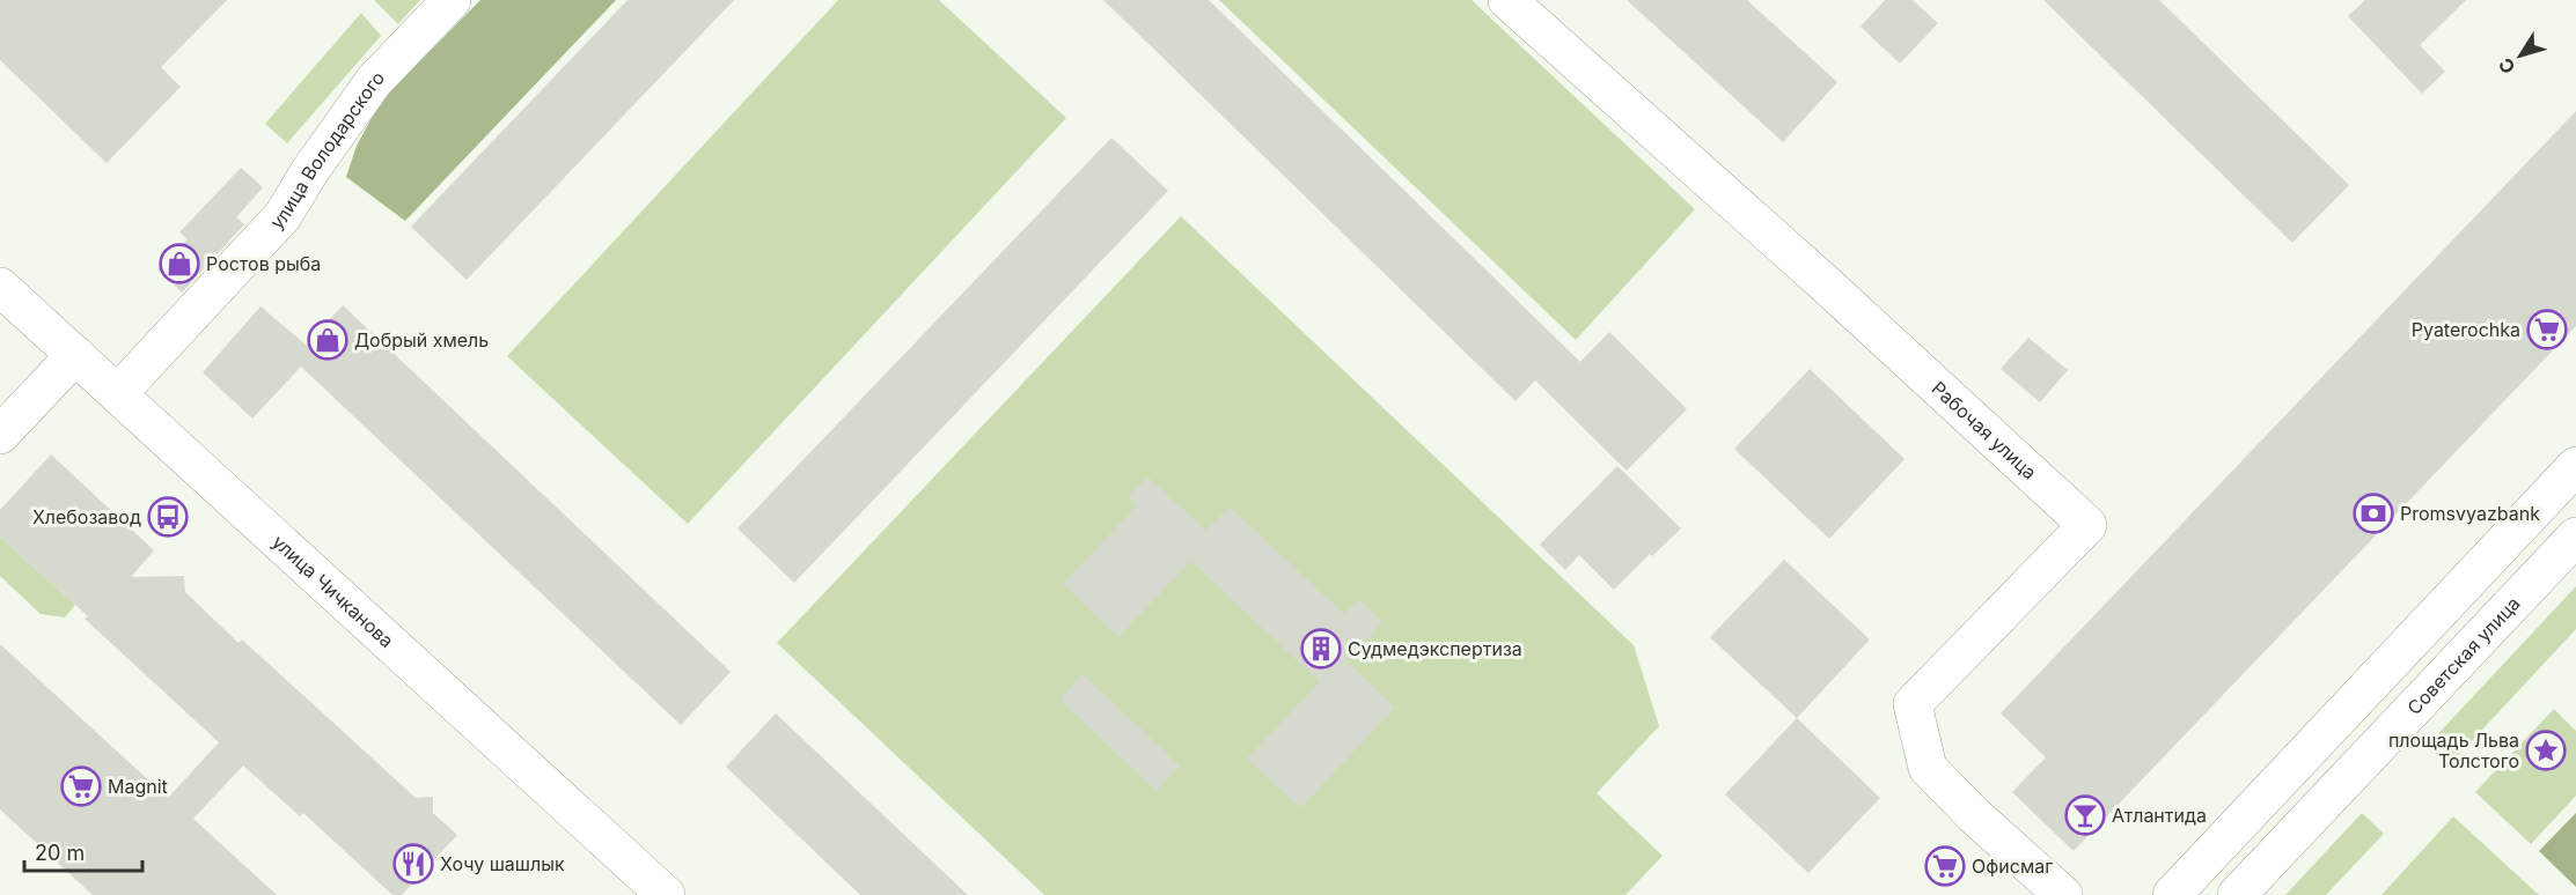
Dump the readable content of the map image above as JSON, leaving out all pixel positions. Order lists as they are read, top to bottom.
{
  "streets": {
    "main road": [
      "улица Володарского",
      "Рабочая улица",
      "улица Чичканова",
      "Советская улица"
    ]
  },
  "crossings": [
    ["улица Володарского", "улица Чичканова"]
  ],
  "places": {
    "shop": ["Ростов рыба", "Добрый хмель"],
    "supermarket": ["Pyaterochka", "Magnit", "Офисмаг"],
    "bank": ["Promsvyazbank"],
    "bus stop": ["Хлебозавод"],
    "building": ["Судмедэкспертиза"],
    "place": ["площадь Льва Толстого"],
    "bar": ["Атлантида"],
    "restaurant": ["Хочу шашлык"]
  },
  "scale_bar": "20 m",
  "north": "bottom left"
}
